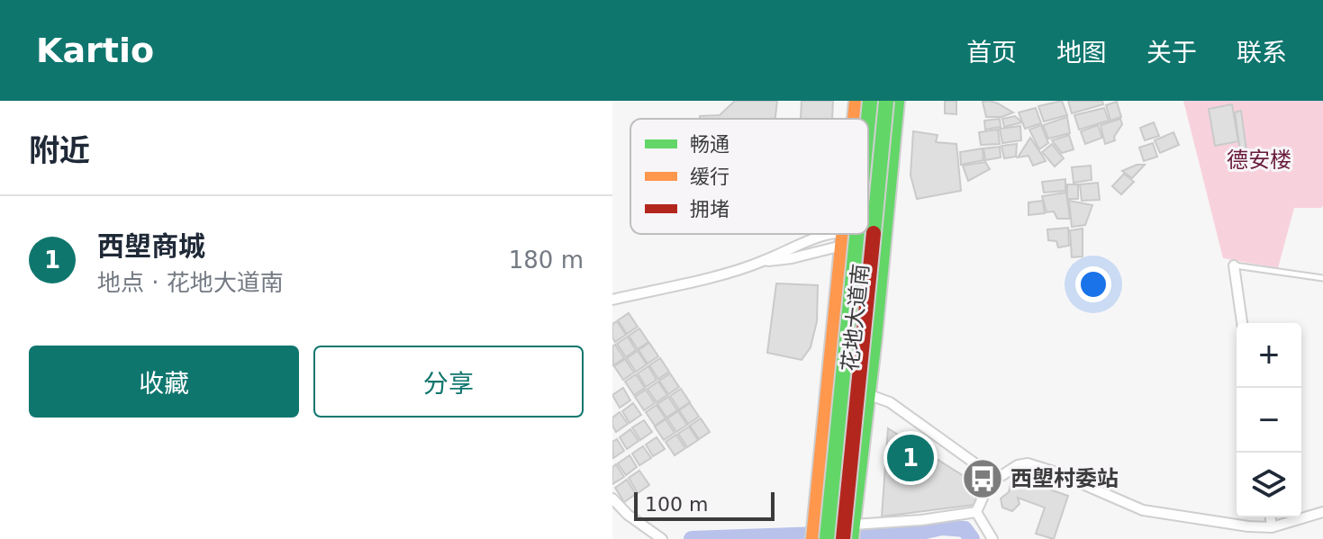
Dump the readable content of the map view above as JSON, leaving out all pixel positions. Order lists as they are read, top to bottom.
{
  "streets": {
    "main road": ["花地大道南"]
  },
  "parks": ["德安楼"],
  "places": {
    "bus stop": ["西塱村委站"]
  },
  "legend": ["畅通", "缓行", "拥堵"],
  "scale_bar": "100 m",
  "page": {
    "header": "Kartio",
    "nav": [
      "首页",
      "地图",
      "关于",
      "联系"
    ],
    "heading": "附近",
    "list": [
      {
        "mark": "1",
        "name": "西塱商城",
        "note": "地点 · 花地大道南",
        "value": "180 m"
      }
    ],
    "map_buttons": ["+", "−"],
    "buttons": ["收藏", "分享"],
    "pins": "1",
    "scale": "100 m"
  }
}
